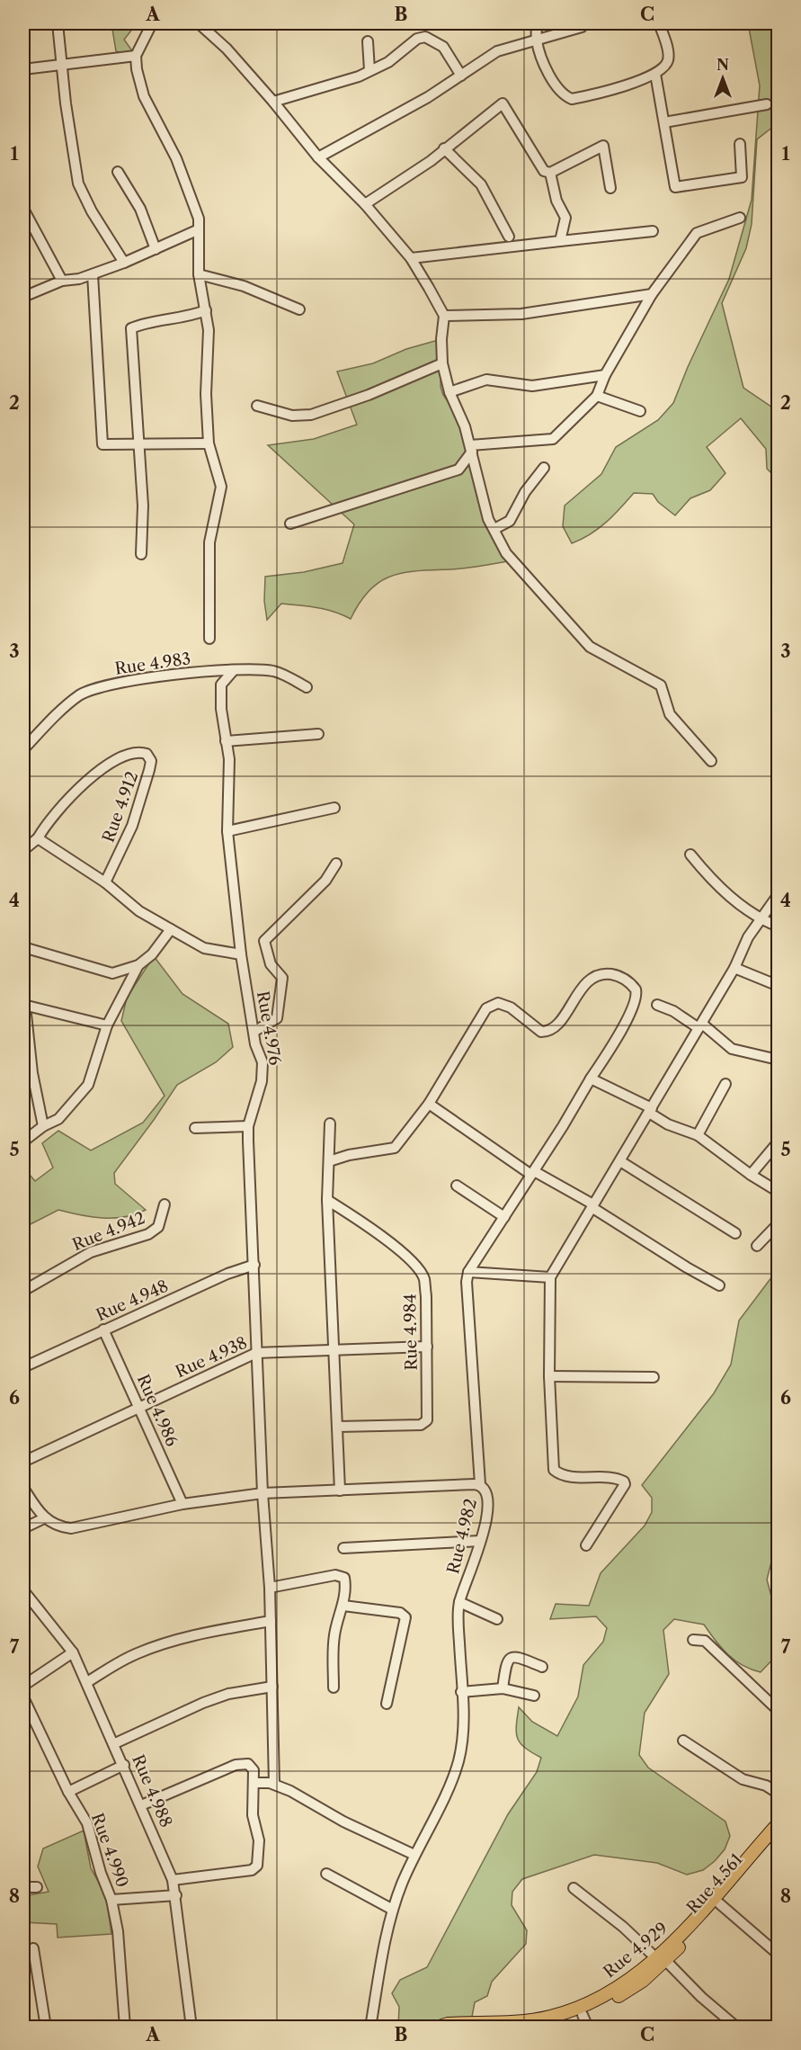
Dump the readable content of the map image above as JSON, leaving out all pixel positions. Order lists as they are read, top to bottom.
{
  "streets": {
    "main road": ["Rue 4.561", "Rue 4.929"],
    "street": [
      "Rue 4.983",
      "Rue 4.912",
      "Rue 4.976",
      "Rue 4.942",
      "Rue 4.948",
      "Rue 4.984",
      "Rue 4.938",
      "Rue 4.986",
      "Rue 4.982",
      "Rue 4.988",
      "Rue 4.990"
    ]
  },
  "crossings": [
    ["Rue 4.983", "Rue 4.976"],
    ["Rue 4.976", "Rue 4.948"],
    ["Rue 4.976", "Rue 4.938"],
    ["Rue 4.976", "Rue 4.982"],
    ["Rue 4.948", "Rue 4.986"],
    ["Rue 4.984", "Rue 4.938"],
    ["Rue 4.938", "Rue 4.986"],
    ["Rue 4.986", "Rue 4.982"],
    ["Rue 4.561", "Rue 4.929"]
  ],
  "north": "top",
  "grid": {
    "columns": ["A", "B", "C"],
    "rows": [
      "1",
      "2",
      "3",
      "4",
      "5",
      "6",
      "7",
      "8"
    ]
  }
}
